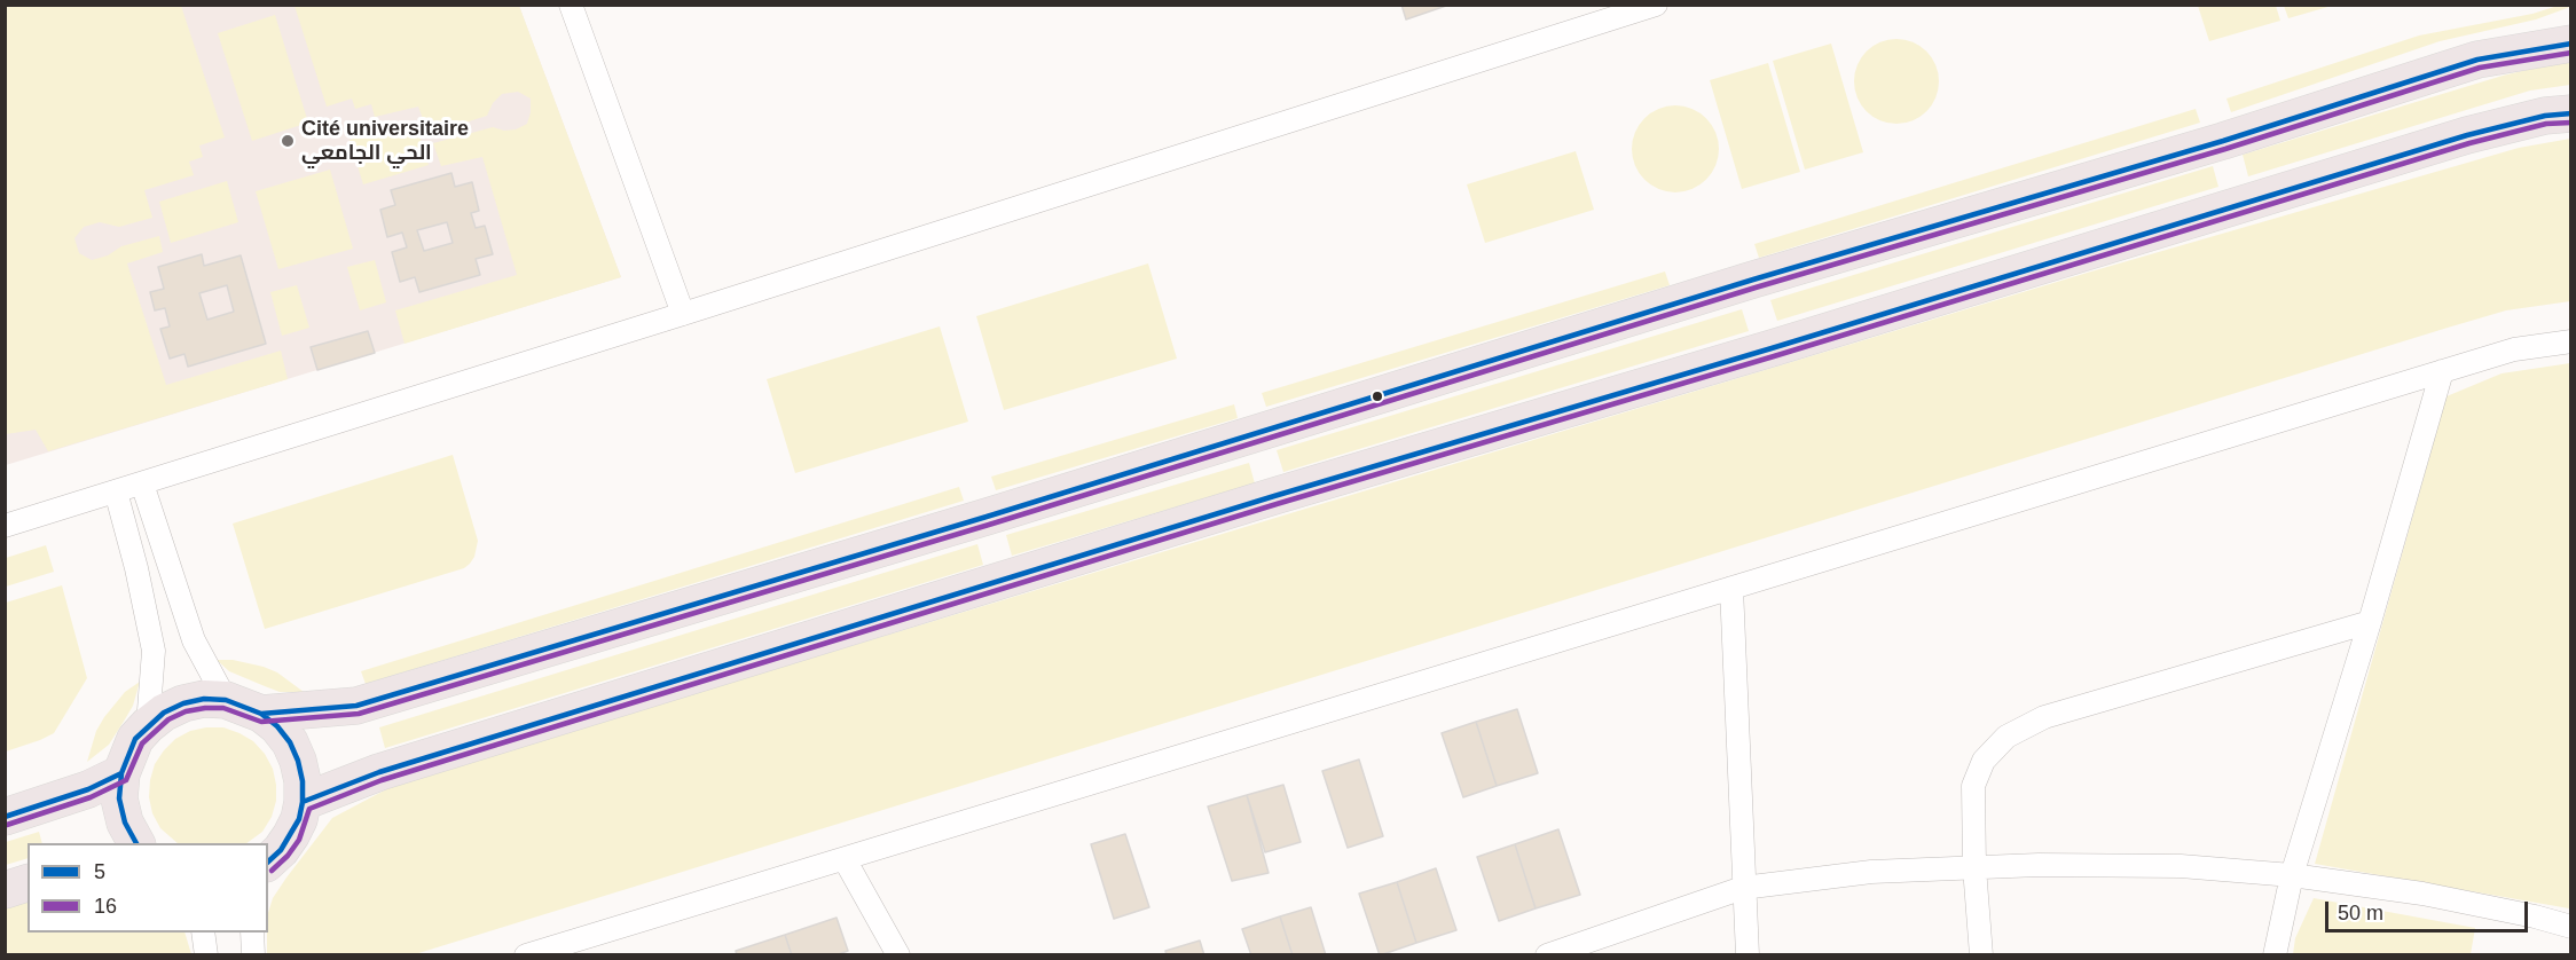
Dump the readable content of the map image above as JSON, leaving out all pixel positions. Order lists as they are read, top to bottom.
{
  "places": ["Cité universitaire الحي الجامعي"],
  "lines": ["transit line 5", "transit line 16"],
  "legend": ["5", "16"],
  "scale_bar": "50 m"
}
